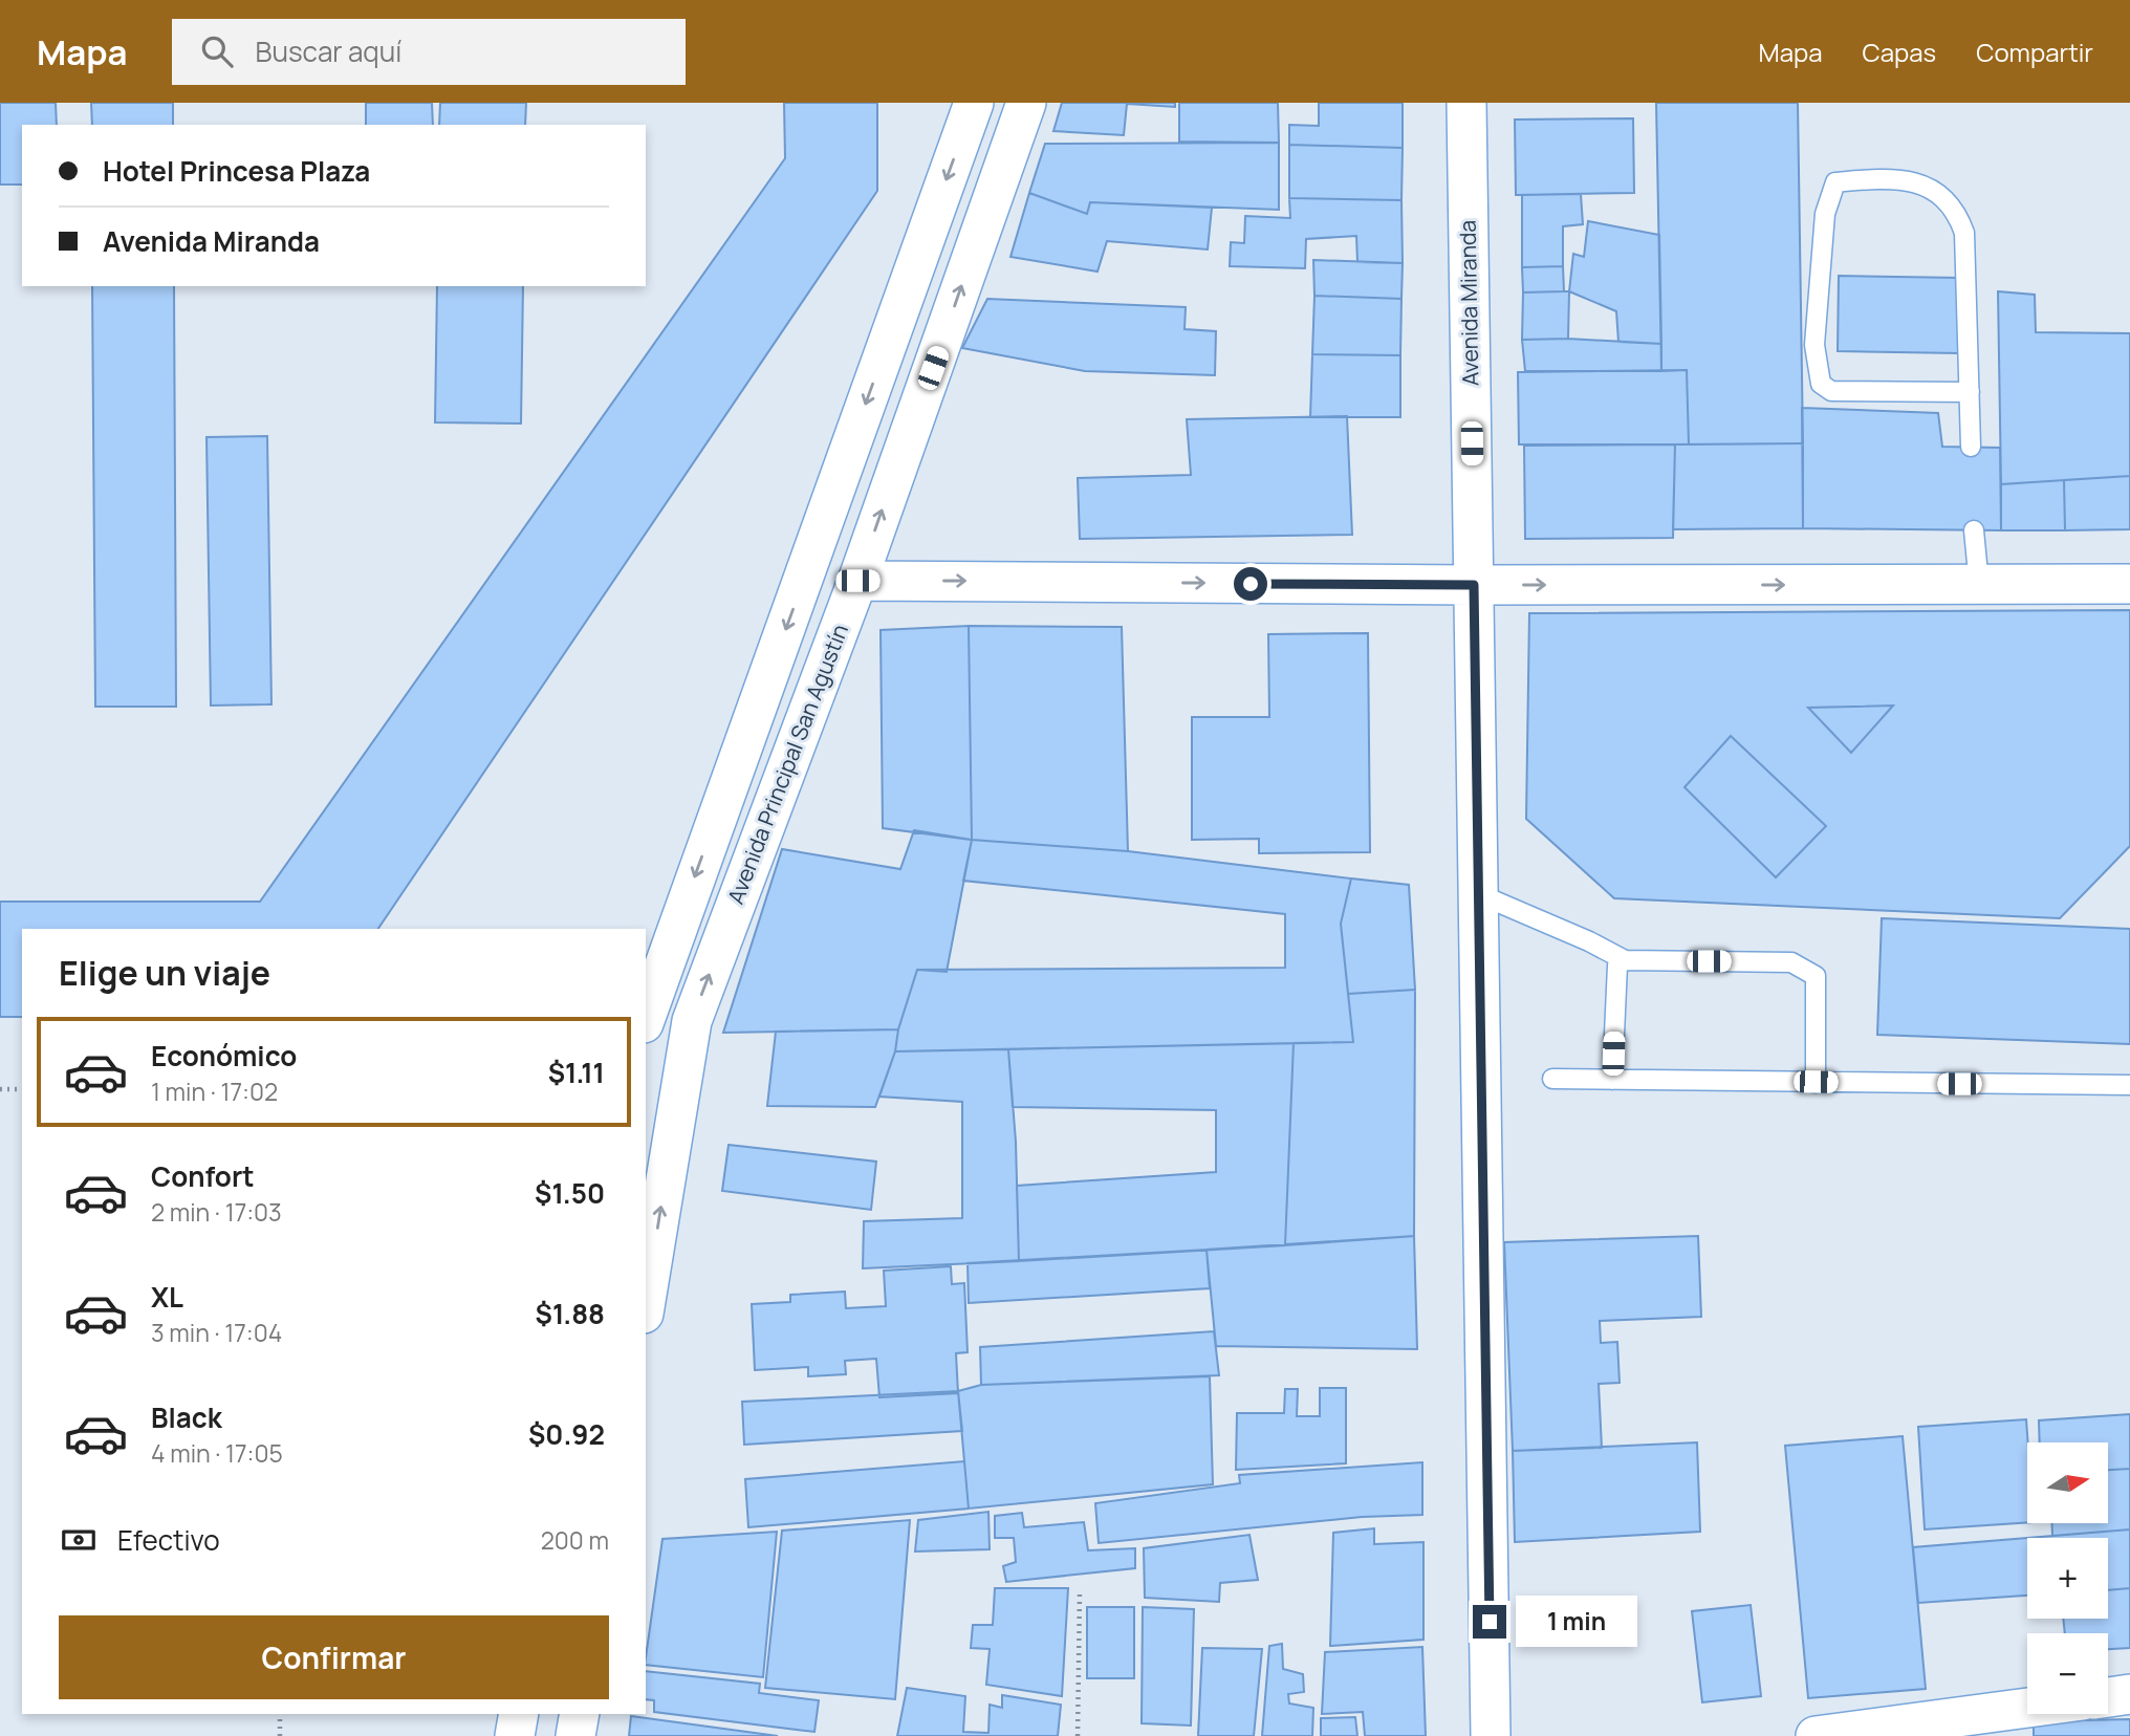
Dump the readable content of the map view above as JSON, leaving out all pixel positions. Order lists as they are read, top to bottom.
{
  "streets": {
    "street": ["Avenida Miranda", "Avenida Principal San Agustín"]
  },
  "north": "right",
  "page": {
    "header": "Mapa",
    "search": "Buscar aquí",
    "nav": ["Mapa", "Capas", "Compartir"],
    "banner": ["Hotel Princesa Plaza", "Avenida Miranda"],
    "heading": "Elige un viaje",
    "list": [
      {
        "name": "Económico",
        "note": "1 min · 17:02",
        "value": "$1.11"
      },
      {
        "name": "Confort",
        "note": "2 min · 17:03",
        "value": "$1.50"
      },
      {
        "name": "XL",
        "note": "3 min · 17:04",
        "value": "$1.88"
      },
      {
        "name": "Black",
        "note": "4 min · 17:05",
        "value": "$0.92"
      }
    ],
    "map_buttons": ["+", "−"],
    "pay": ["Efectivo", "200 m"],
    "bubble": "1 min",
    "buttons": "Confirmar"
  }
}
